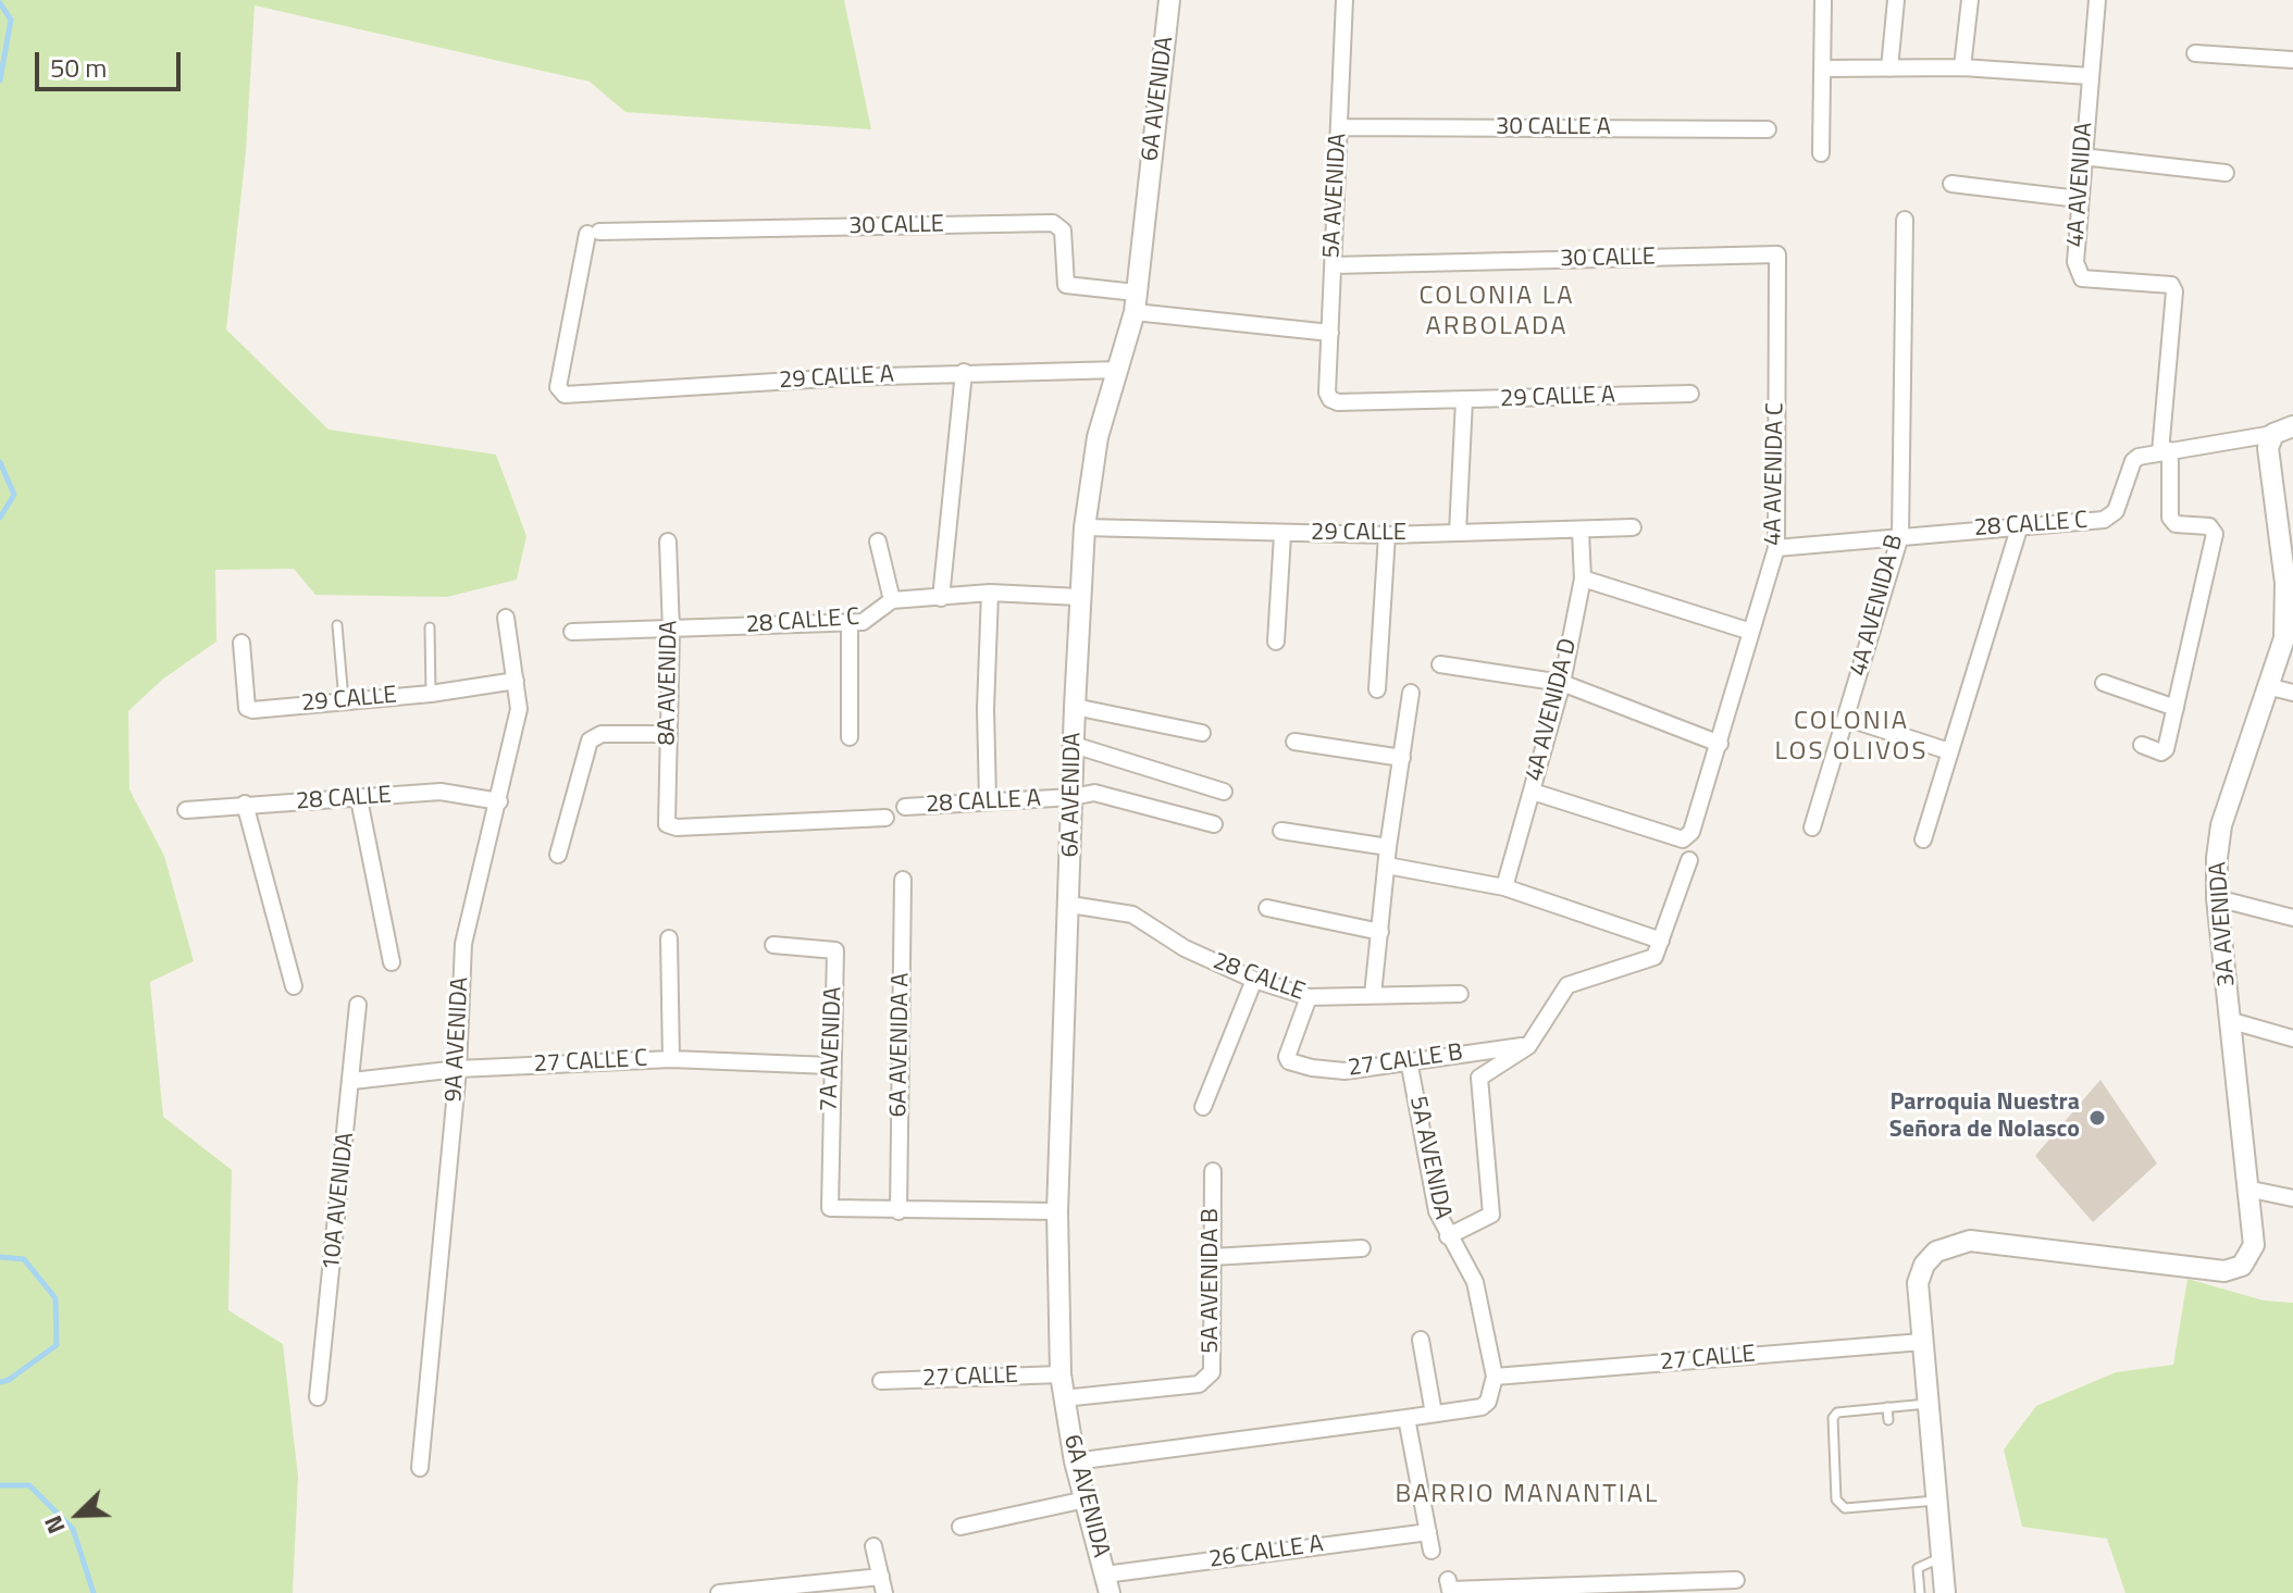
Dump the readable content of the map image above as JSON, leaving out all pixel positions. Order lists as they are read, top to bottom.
{
  "streets": {
    "street": [
      "6A AVENIDA",
      "30 CALLE A",
      "4A AVENIDA",
      "5A AVENIDA",
      "30 CALLE",
      "29 CALLE A",
      "4A AVENIDA C",
      "28 CALLE C",
      "29 CALLE",
      "4A AVENIDA B",
      "8A AVENIDA",
      "4A AVENIDA D",
      "28 CALLE",
      "28 CALLE A",
      "3A AVENIDA",
      "9A AVENIDA",
      "6A AVENIDA A",
      "7A AVENIDA",
      "27 CALLE B",
      "27 CALLE C",
      "10A AVENIDA",
      "5A AVENIDA B",
      "27 CALLE",
      "26 CALLE A"
    ]
  },
  "crossings": [
    ["6A AVENIDA", "30 CALLE"],
    ["6A AVENIDA", "29 CALLE A"],
    ["6A AVENIDA", "28 CALLE C"],
    ["6A AVENIDA", "29 CALLE"],
    ["6A AVENIDA", "28 CALLE"],
    ["6A AVENIDA", "28 CALLE A"],
    ["6A AVENIDA", "5A AVENIDA B"],
    ["6A AVENIDA", "27 CALLE"],
    ["6A AVENIDA", "26 CALLE A"],
    ["30 CALLE A", "5A AVENIDA"],
    ["4A AVENIDA", "28 CALLE C"],
    ["5A AVENIDA", "30 CALLE"],
    ["5A AVENIDA", "29 CALLE A"],
    ["5A AVENIDA", "27 CALLE B"],
    ["5A AVENIDA", "27 CALLE"],
    ["30 CALLE", "29 CALLE A"],
    ["30 CALLE", "4A AVENIDA C"],
    ["4A AVENIDA C", "28 CALLE C"],
    ["4A AVENIDA C", "4A AVENIDA D"],
    ["28 CALLE C", "4A AVENIDA B"],
    ["28 CALLE C", "8A AVENIDA"],
    ["28 CALLE C", "3A AVENIDA"],
    ["29 CALLE", "4A AVENIDA D"],
    ["29 CALLE", "9A AVENIDA"],
    ["28 CALLE", "9A AVENIDA"],
    ["28 CALLE", "27 CALLE B"],
    ["3A AVENIDA", "27 CALLE"],
    ["9A AVENIDA", "27 CALLE C"],
    ["6A AVENIDA A", "7A AVENIDA"],
    ["7A AVENIDA", "27 CALLE C"],
    ["27 CALLE C", "10A AVENIDA"]
  ],
  "districts": ["COLONIA LA ARBOLADA", "COLONIA LOS OLIVOS", "BARRIO MANANTIAL"],
  "places": ["Parroquia Nuestra Señora de Nolasco"],
  "scale_bar": "50 m",
  "north": "bottom left"
}
